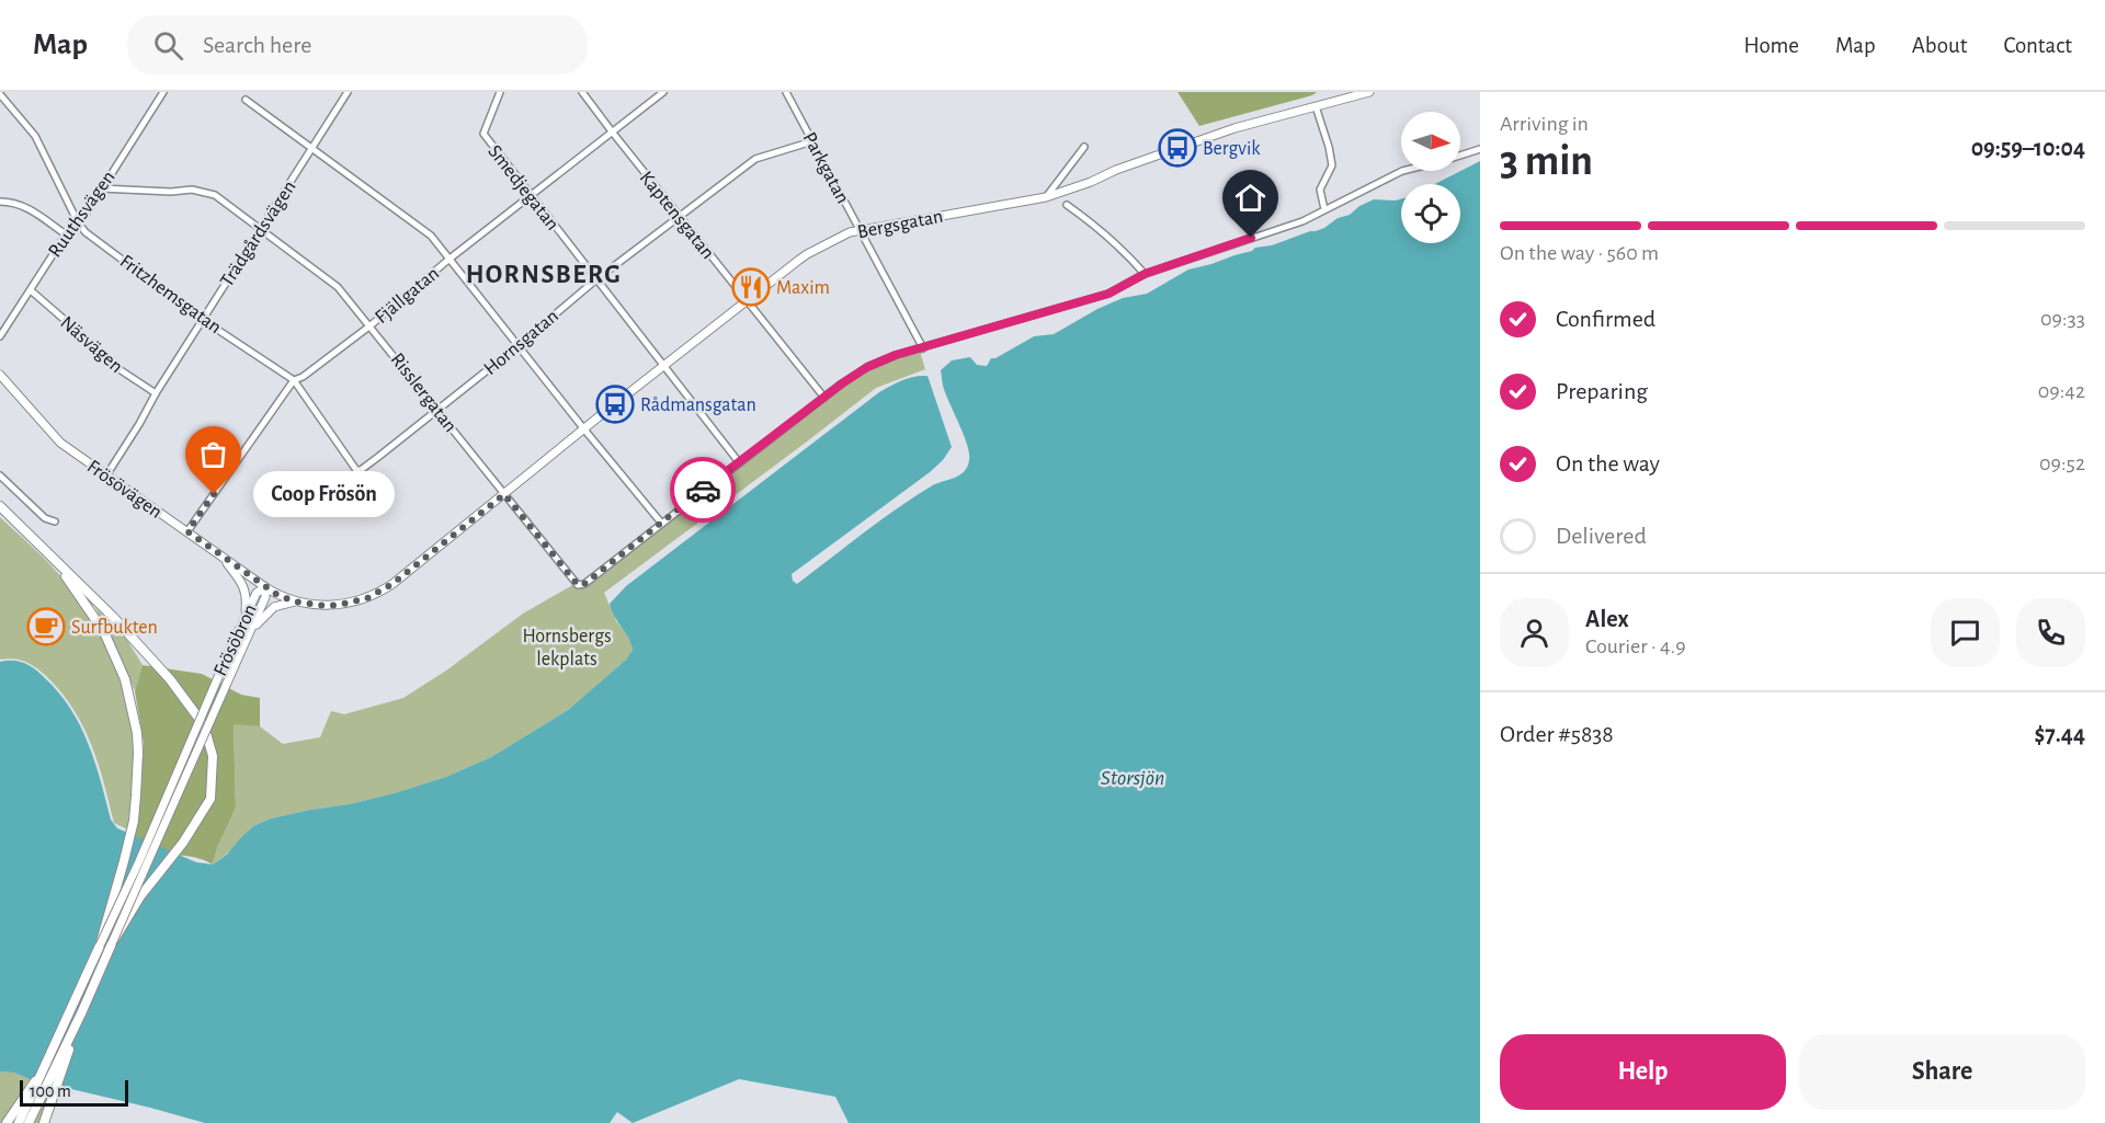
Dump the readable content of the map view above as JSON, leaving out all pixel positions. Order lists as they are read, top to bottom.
{
  "streets": {
    "main road": ["Frösöbron"],
    "street": [
      "Parkgatan",
      "Smedjegatan",
      "Ruuthsvägen",
      "Kaptensgatan",
      "Bergsgatan",
      "Trädgårdsvägen",
      "Fritzhemsgatan",
      "Fjällgatan",
      "Hornsgatan",
      "Näsvägen",
      "Risslergatan",
      "Frösövägen"
    ]
  },
  "crossings": [
    ["Parkgatan", "Bergsgatan"],
    ["Parkgatan", "Hornsgatan"],
    ["Smedjegatan", "Bergsgatan"],
    ["Smedjegatan", "Fjällgatan"],
    ["Smedjegatan", "Hornsgatan"],
    ["Ruuthsvägen", "Fritzhemsgatan"],
    ["Ruuthsvägen", "Näsvägen"],
    ["Ruuthsvägen", "Risslergatan"],
    ["Kaptensgatan", "Bergsgatan"],
    ["Kaptensgatan", "Fjällgatan"],
    ["Kaptensgatan", "Hornsgatan"],
    ["Bergsgatan", "Risslergatan"],
    ["Bergsgatan", "Frösövägen"],
    ["Bergsgatan", "Frösöbron"],
    ["Trädgårdsvägen", "Fritzhemsgatan"],
    ["Trädgårdsvägen", "Näsvägen"],
    ["Trädgårdsvägen", "Risslergatan"],
    ["Trädgårdsvägen", "Frösövägen"],
    ["Fritzhemsgatan", "Fjällgatan"],
    ["Fritzhemsgatan", "Hornsgatan"],
    ["Fjällgatan", "Risslergatan"],
    ["Fjällgatan", "Frösövägen"],
    ["Hornsgatan", "Risslergatan"],
    ["Frösövägen", "Frösöbron"]
  ],
  "districts": ["HORNSBERG"],
  "water": ["Storsjön"],
  "parks": ["Hornsbergs lekplats"],
  "places": {
    "bus stop": ["Bergvik", "Rådmansgatan"],
    "restaurant": ["Maxim"],
    "other": ["Coop Frösön"],
    "cafe": ["Surfbukten"]
  },
  "scale_bar": "100 m",
  "north": "right",
  "page": {
    "header": "Map",
    "search": "Search here",
    "nav": [
      "Home",
      "Map",
      "About",
      "Contact"
    ],
    "heading": ["3 min", "Arriving in", "09:59–10:04"],
    "panel": [
      "Alex",
      "Courier · 4.9",
      "Order #5838",
      "$7.44"
    ],
    "bar": "On the way · 560 m",
    "list": [
      ["Confirmed", "09:33"],
      ["Preparing", "09:42"],
      ["On the way", "09:52"],
      "Delivered"
    ],
    "bubble": "Coop Frösön",
    "buttons": ["Help", "Share"],
    "scale": "100 m"
  }
}
